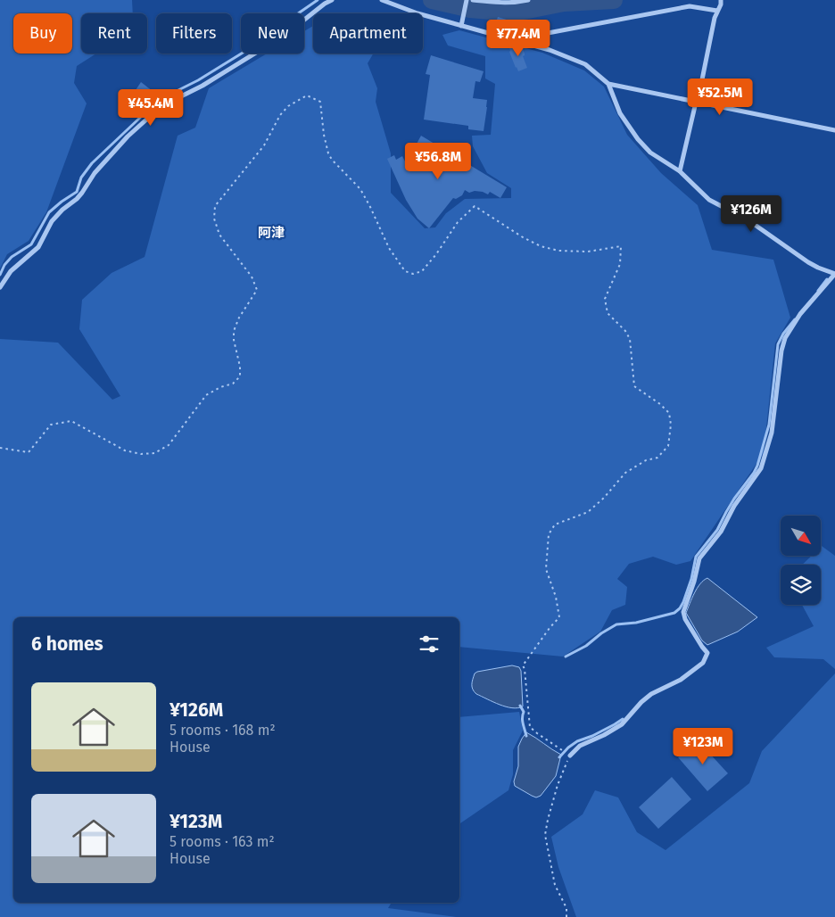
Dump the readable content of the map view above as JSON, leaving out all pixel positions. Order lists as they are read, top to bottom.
{
  "districts": ["阿津"],
  "north": "bottom right",
  "page": {
    "chip": [
      "Buy",
      "Rent",
      "Filters",
      "New",
      "Apartment"
    ],
    "price": [
      "¥77.4M",
      "¥52.5M",
      "¥45.4M",
      "¥56.8M",
      "¥126M",
      "¥123M"
    ],
    "heading": "6 homes",
    "list": [
      {
        "name": "¥126M",
        "note": "5 rooms · 168 m² · House"
      },
      {
        "name": "¥123M",
        "note": "5 rooms · 163 m² · House"
      }
    ]
  }
}
